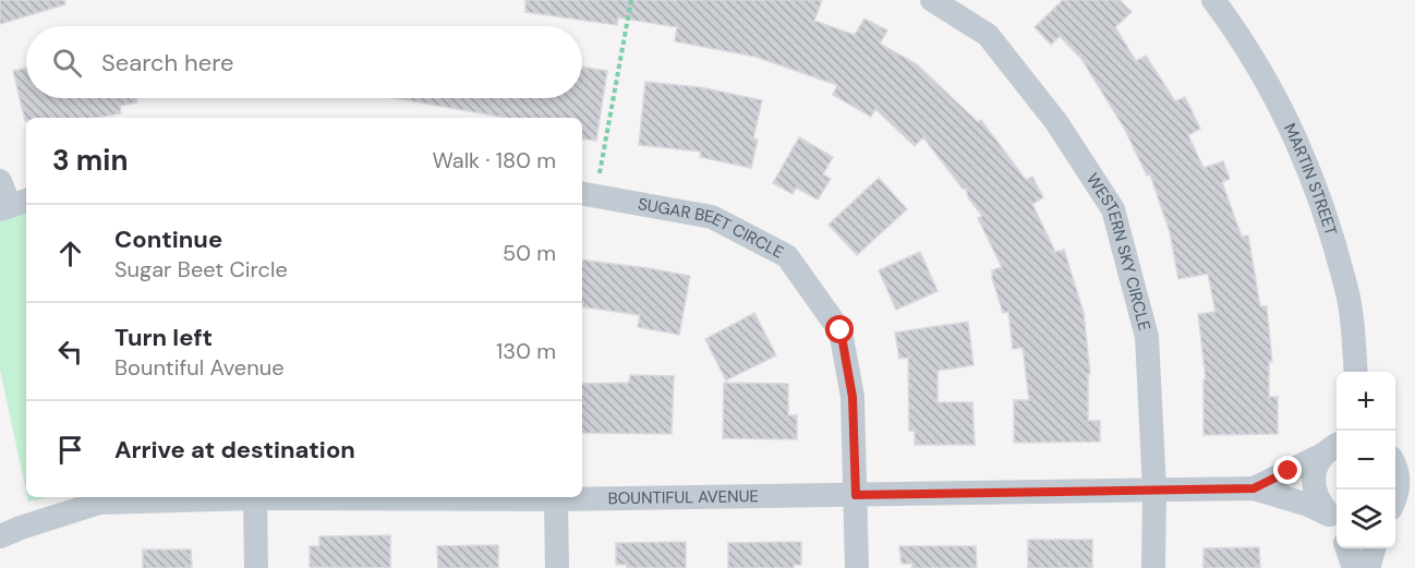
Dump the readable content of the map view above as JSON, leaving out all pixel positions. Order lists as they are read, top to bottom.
{
  "streets": {
    "street": [
      "MARTIN STREET",
      "SUGAR BEET CIRCLE",
      "WESTERN SKY CIRCLE",
      "BOUNTIFUL AVENUE"
    ]
  },
  "crossings": [
    ["SUGAR BEET CIRCLE", "BOUNTIFUL AVENUE"],
    ["WESTERN SKY CIRCLE", "BOUNTIFUL AVENUE"]
  ],
  "page": {
    "search": "Search here",
    "heading": ["3 min", "Walk · 180 m"],
    "list": [
      ["Continue", "Sugar Beet Circle", "50 m"],
      ["Turn left", "Bountiful Avenue", "130 m"],
      "Arrive at destination"
    ],
    "map_buttons": ["+", "−"]
  }
}
